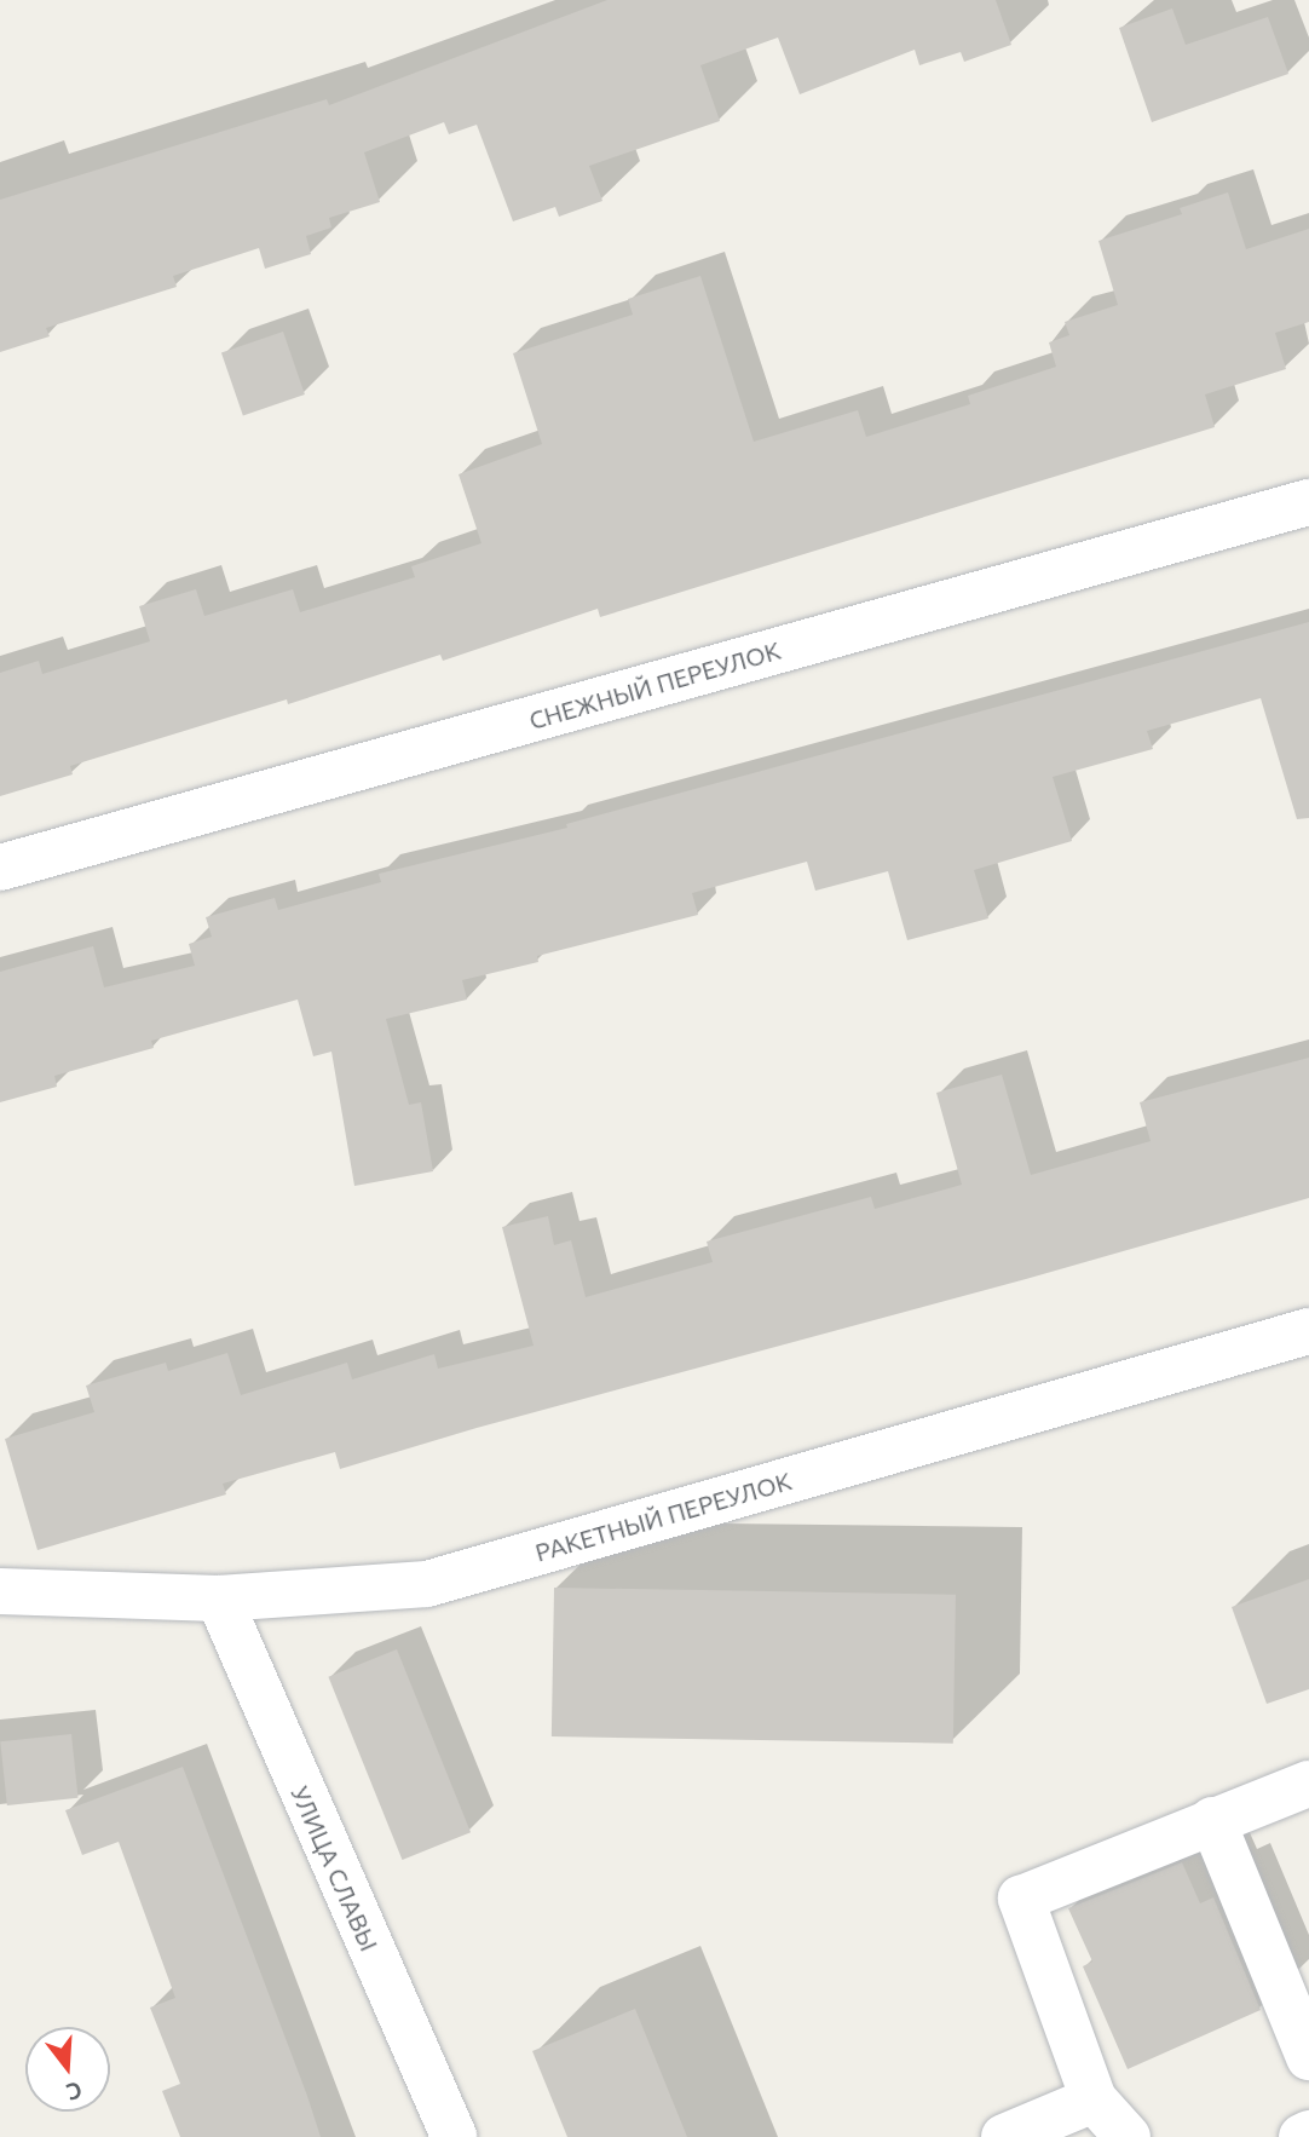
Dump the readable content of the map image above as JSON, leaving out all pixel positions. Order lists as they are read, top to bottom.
{
  "streets": {
    "street": ["СНЕЖНЫЙ ПЕРЕУЛОК", "РАКЕТНЫЙ ПЕРЕУЛОК", "УЛИЦА СЛАВЫ"]
  },
  "crossings": [
    ["РАКЕТНЫЙ ПЕРЕУЛОК", "УЛИЦА СЛАВЫ"]
  ],
  "north": "bottom"
}
